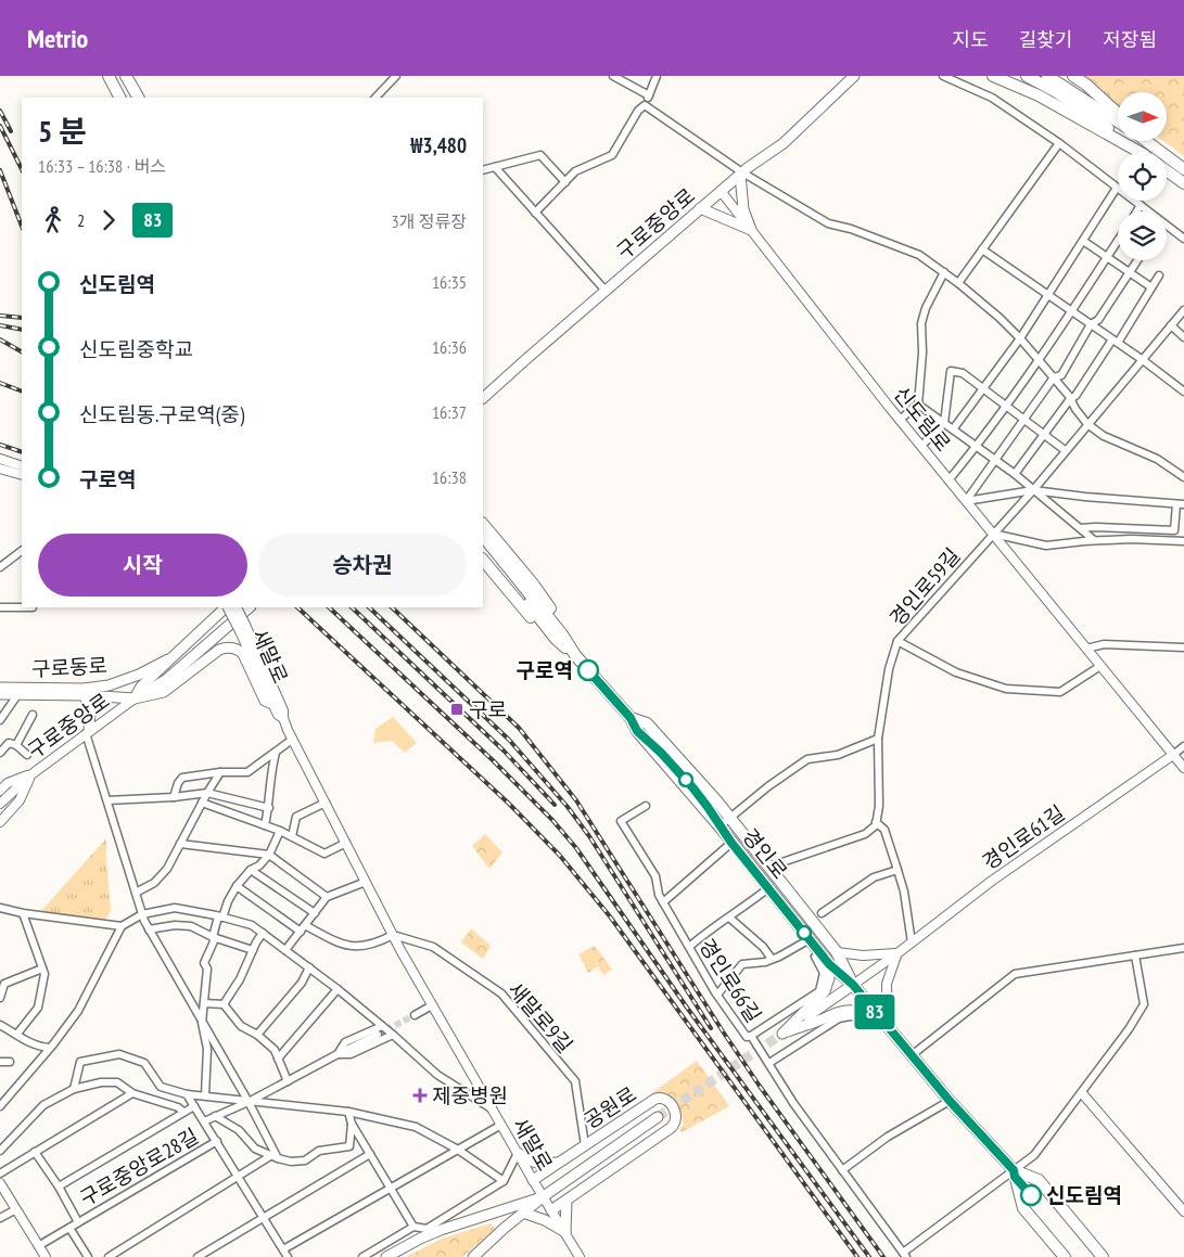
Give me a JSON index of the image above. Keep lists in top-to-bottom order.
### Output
{
  "streets": {
    "main road": [
      "구로중앙로",
      "구로동로",
      "경인로",
      "공원로"
    ],
    "street": [
      "신도림로",
      "경인로59길",
      "새말로",
      "경인로61길",
      "경인로66길",
      "새말로9길",
      "구로중앙로28길"
    ]
  },
  "crossings": [
    ["구로중앙로", "신도림로"],
    ["구로중앙로", "구로동로"],
    ["신도림로", "경인로59길"],
    ["신도림로", "경인로61길"],
    ["새말로", "구로동로"],
    ["새말로", "새말로9길"],
    ["새말로", "공원로"],
    ["경인로61길", "경인로"],
    ["새말로9길", "공원로"]
  ],
  "places": {
    "other": ["구로역", "신도림역"],
    "transit": ["구로"],
    "health": ["제중병원"]
  },
  "lines": ["bus line 83"],
  "north": "right",
  "page": {
    "header": "Metrio",
    "nav": ["지도", "길찾기", "저장됨"],
    "on_map": "83",
    "heading": ["5 분", "16:33 – 16:38 · 버스", "₩3,480"],
    "legs": ["2", "83", "3개 정류장"],
    "list": [
      {
        "name": "신도림역",
        "value": "16:35"
      },
      {
        "name": "신도림중학교",
        "value": "16:36"
      },
      {
        "name": "신도림동.구로역(중)",
        "value": "16:37"
      },
      {
        "name": "구로역",
        "value": "16:38"
      }
    ],
    "buttons": ["시작", "승차권"]
  }
}
